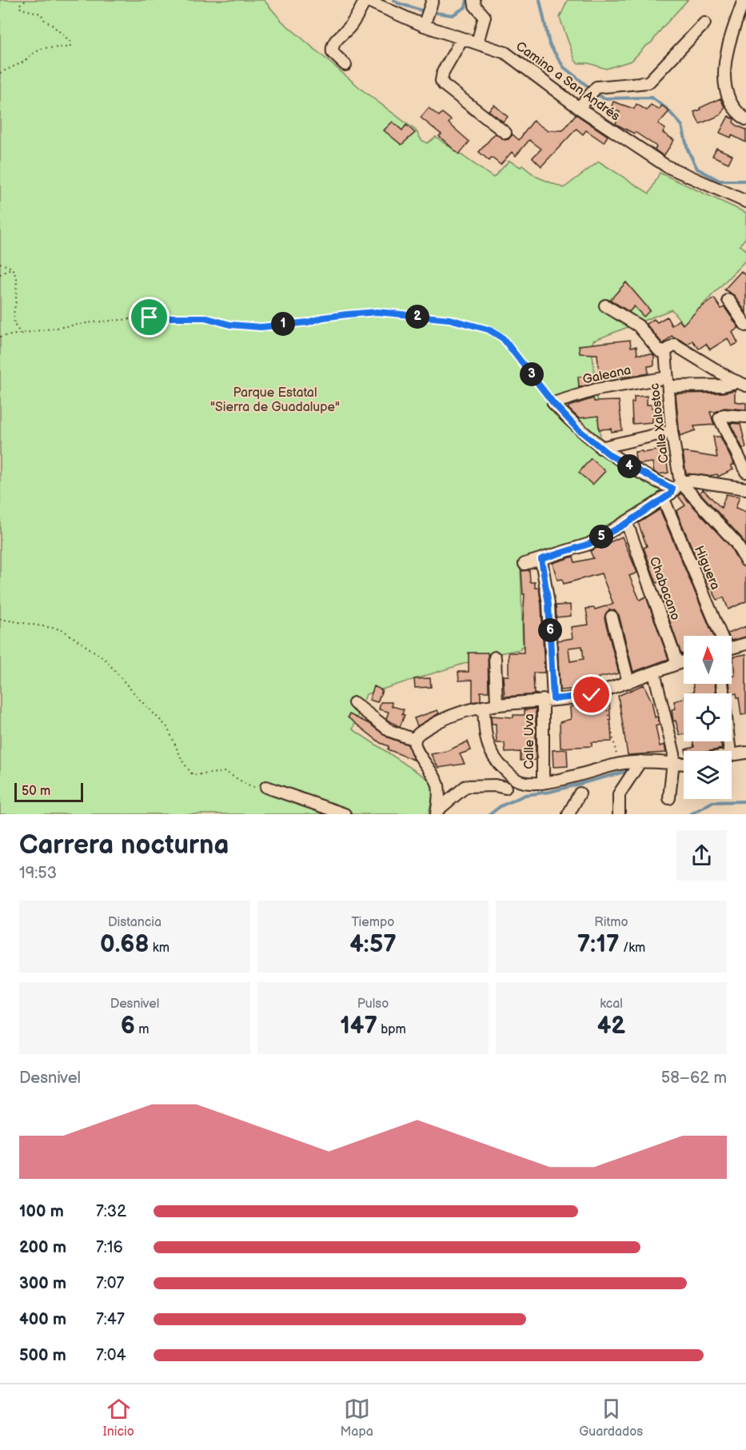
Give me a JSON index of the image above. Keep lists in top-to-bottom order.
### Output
{
  "streets": {
    "street": [
      "Camino a San Andrés",
      "Galeana",
      "Calle Xalostoc",
      "Higuera",
      "Chabacano",
      "Calle Uva"
    ]
  },
  "crossings": [
    ["Galeana", "Calle Xalostoc"]
  ],
  "parks": ["Parque Estatal \"Sierra de Guadalupe\""],
  "scale_bar": "50 m",
  "north": "top",
  "page": {
    "pins": [
      "2",
      "1",
      "3",
      "4",
      "5",
      "6"
    ],
    "scale": "50 m",
    "heading": ["Carrera nocturna", "19:53"],
    "stats": [
      ["Distancia", "0.68 km"],
      ["Tiempo", "4:57"],
      ["Ritmo", "7:17 /km"],
      ["Desnivel", "6 m"],
      ["Pulso", "147 bpm"],
      ["kcal", "42"]
    ],
    "chart": ["Desnivel", "58–62 m"],
    "list": [
      {
        "name": "100 m",
        "note": "7:32"
      },
      {
        "name": "200 m",
        "note": "7:16"
      },
      {
        "name": "300 m",
        "note": "7:07"
      },
      {
        "name": "400 m",
        "note": "7:47"
      },
      {
        "name": "500 m",
        "note": "7:04"
      }
    ],
    "tabs": ["Inicio", "Mapa", "Guardados"]
  }
}
